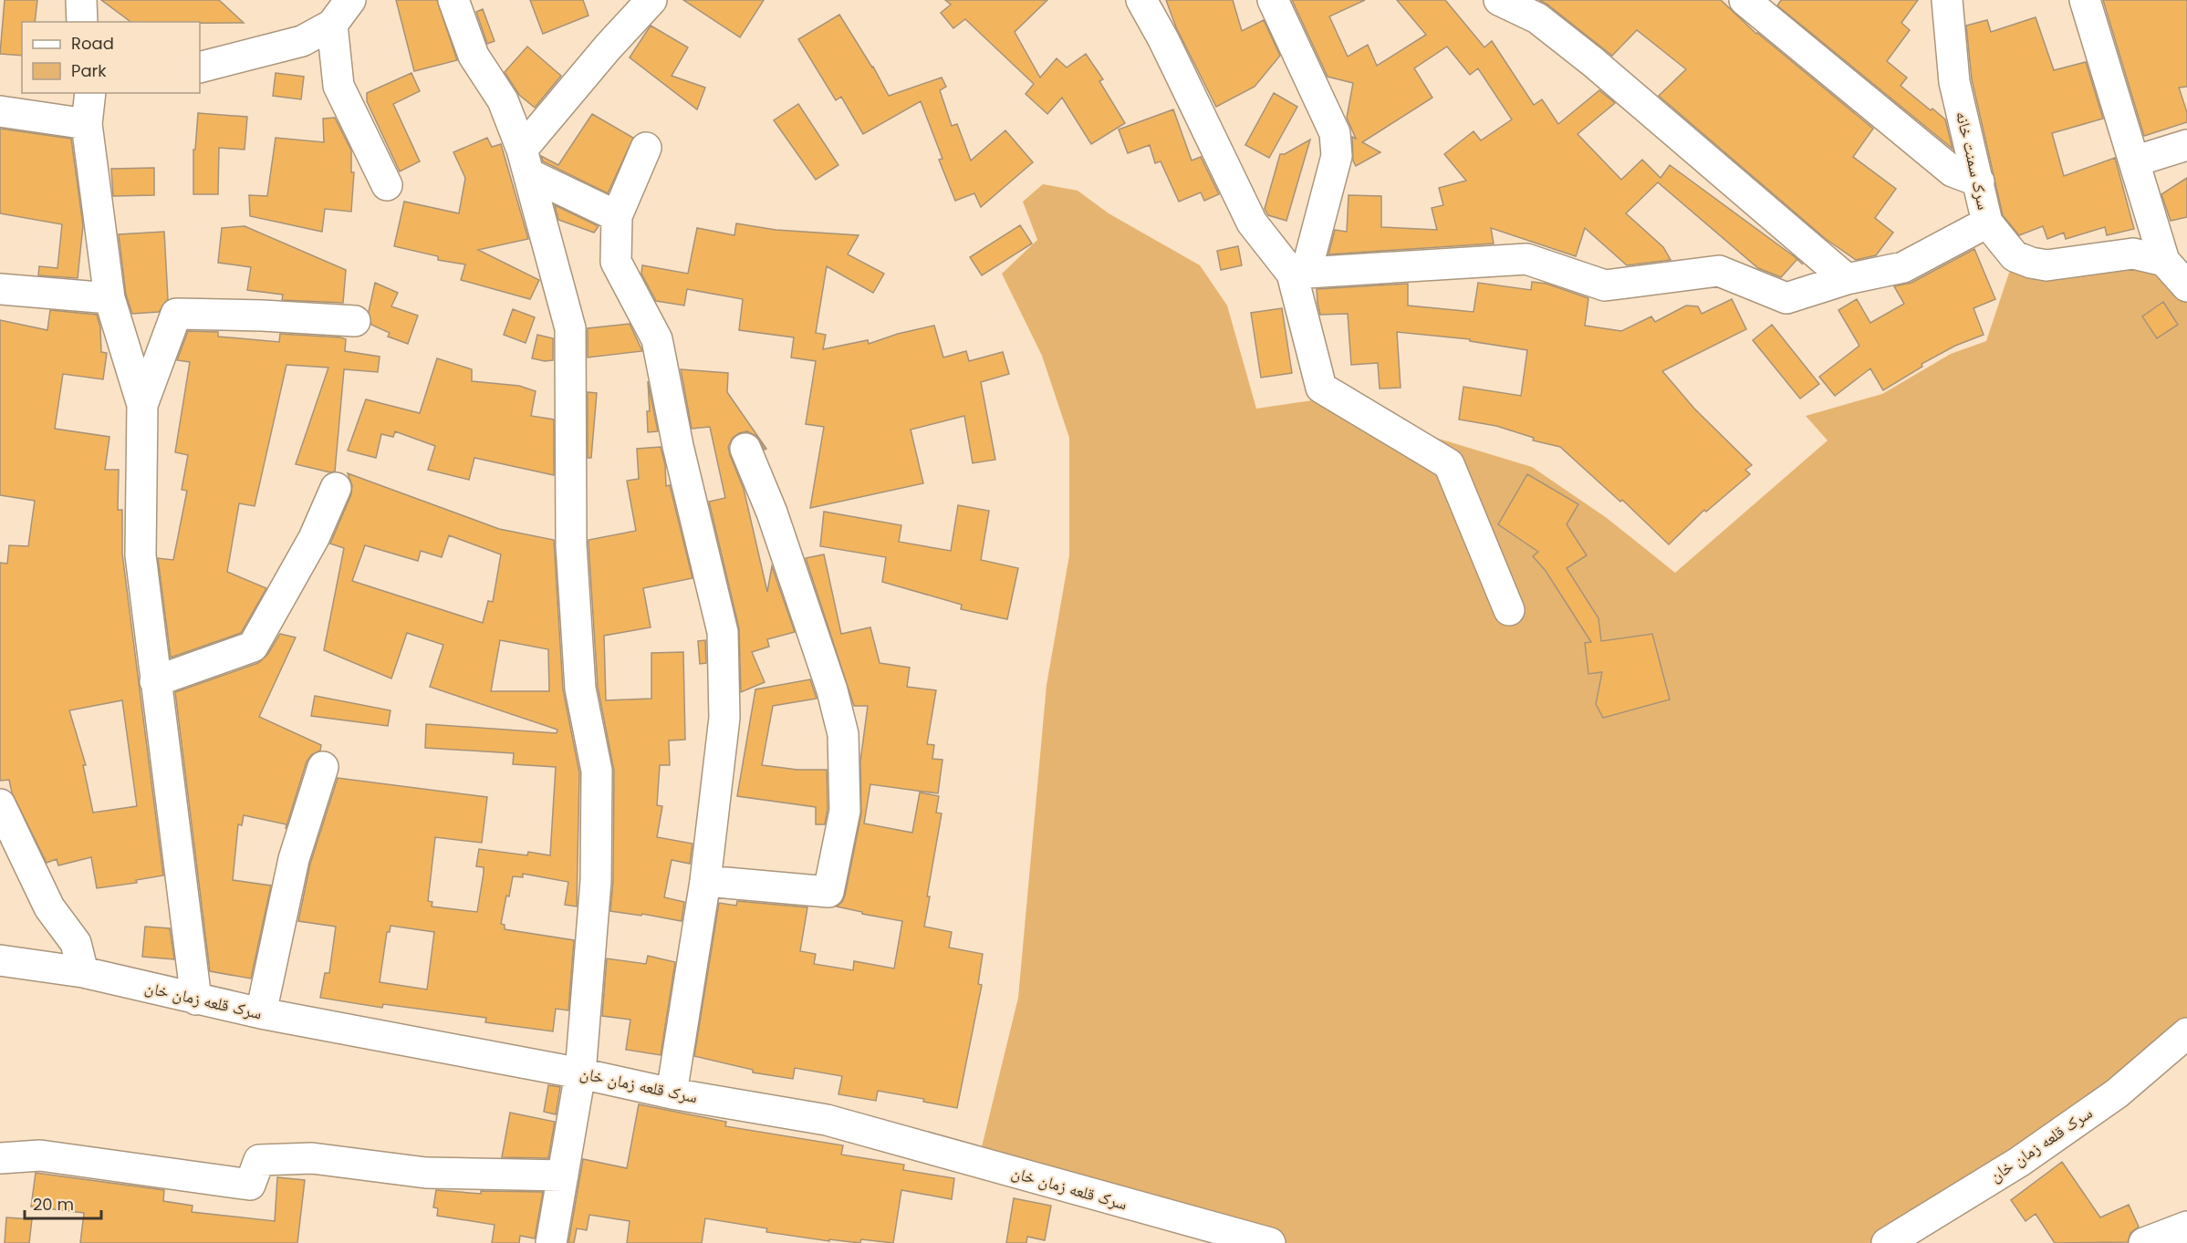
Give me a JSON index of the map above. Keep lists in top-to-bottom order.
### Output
{
  "streets": {
    "street": ["سرک سمنت خانه", "سرک قلعه زمان خان"]
  },
  "legend": ["Road", "Park"],
  "scale_bar": "20 m"
}
